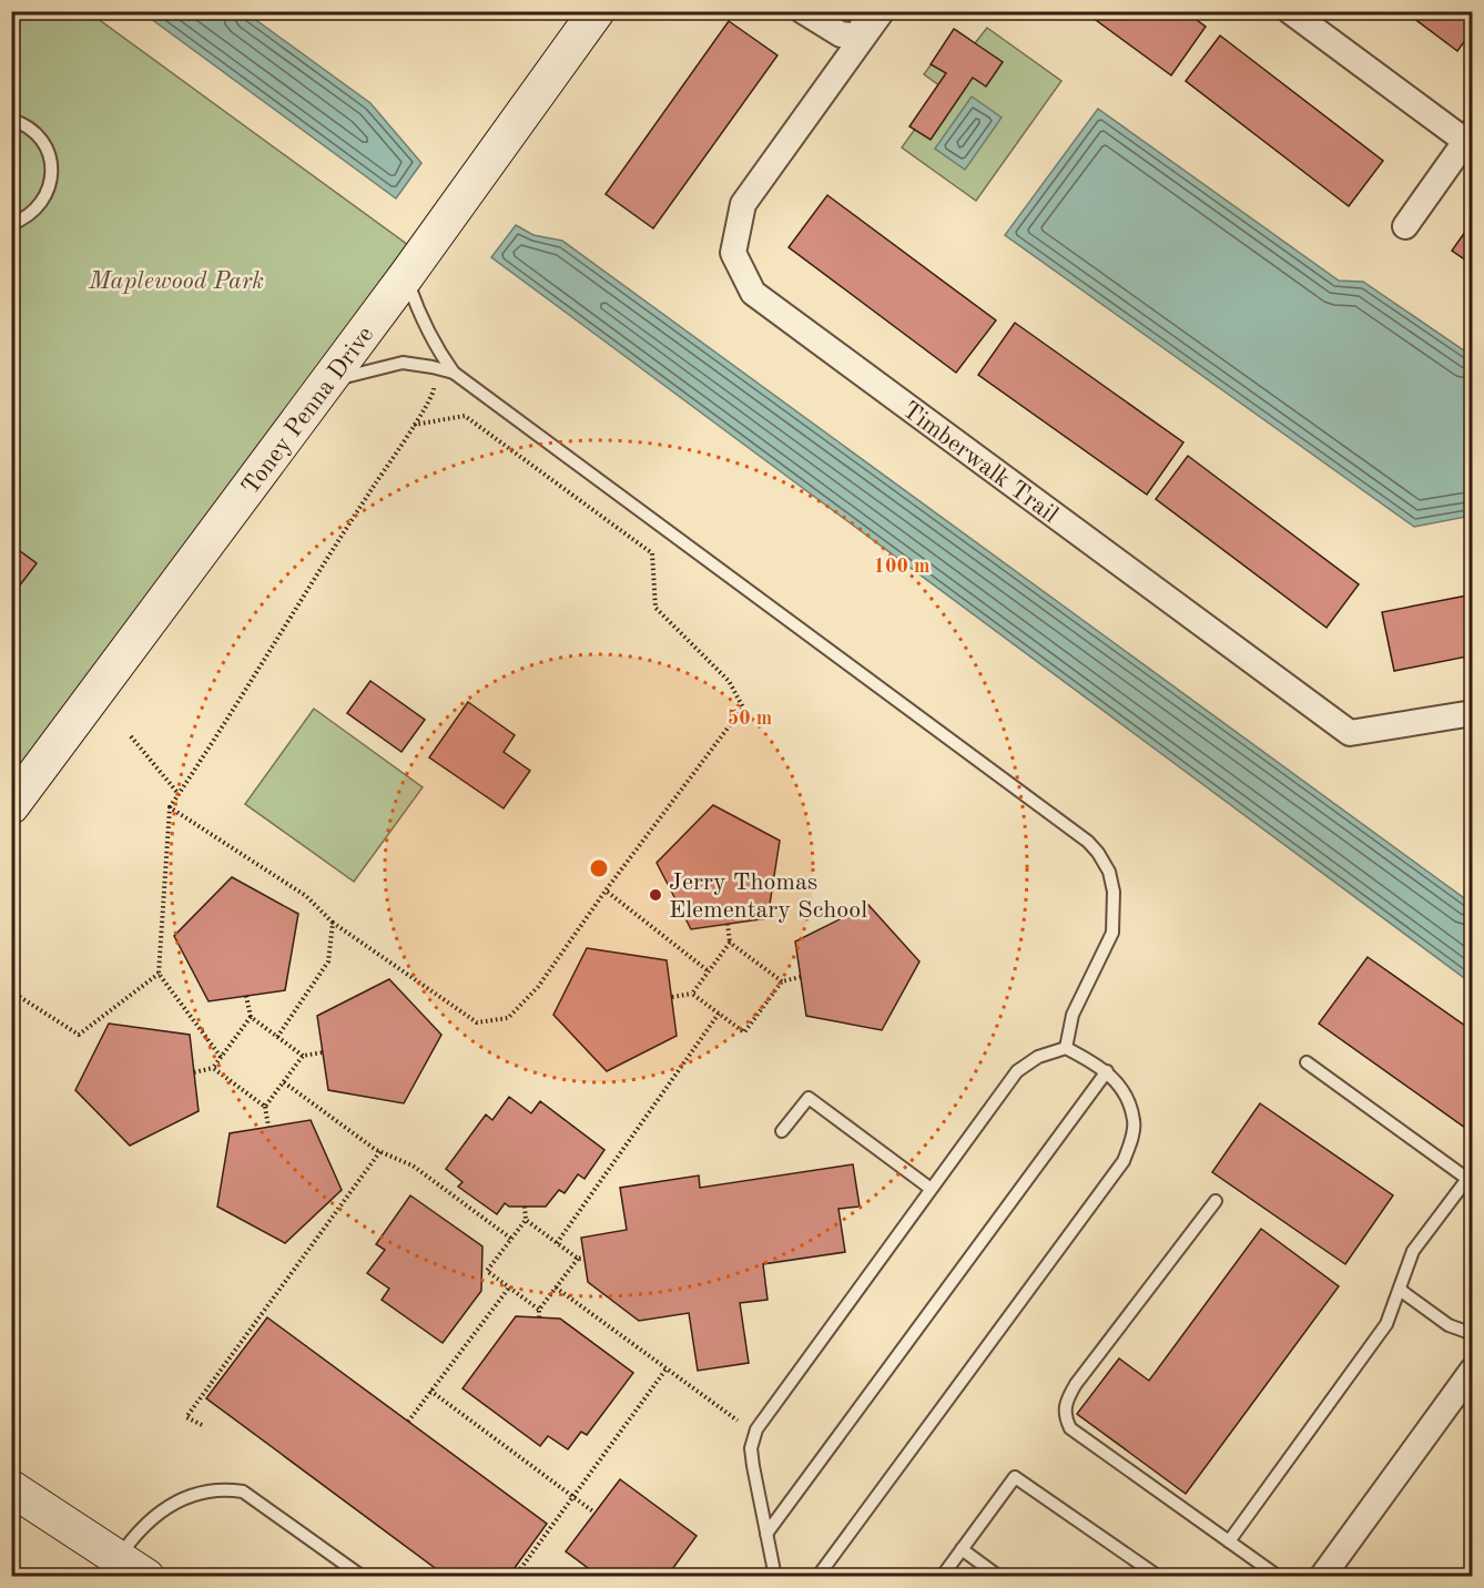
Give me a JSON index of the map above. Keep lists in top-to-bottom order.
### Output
{
  "streets": {
    "street": ["Toney Penna Drive", "Timberwalk Trail"]
  },
  "parks": ["Maplewood Park"],
  "places": ["Jerry Thomas Elementary School"],
  "rings": ["100 m", "50 m"]
}
